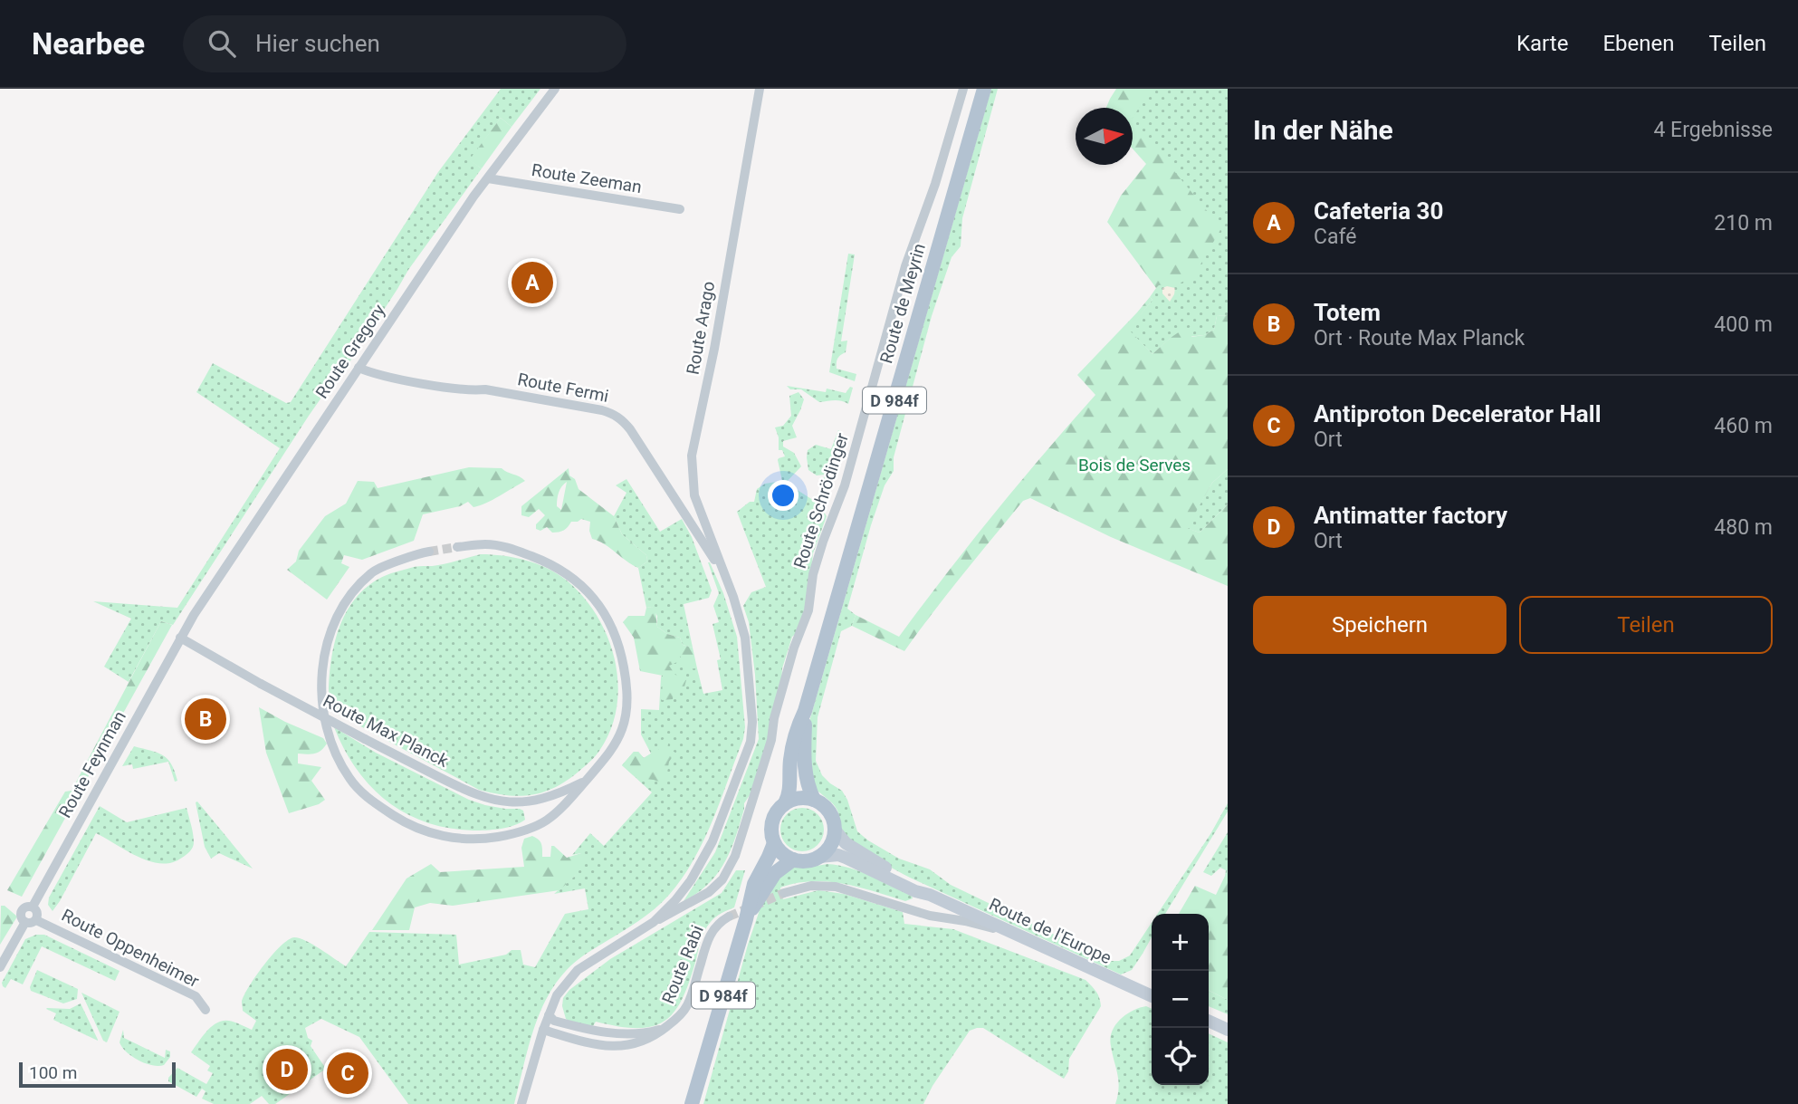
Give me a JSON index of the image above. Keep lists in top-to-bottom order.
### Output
{
  "streets": {
    "main road": ["Route de Meyrin", "D 984f"],
    "street": [
      "Route Zeeman",
      "Route Arago",
      "Route Gregory",
      "Route Fermi",
      "Route Schrödinger",
      "Route Max Planck",
      "Route Feynman",
      "Route de l'Europe",
      "Route Oppenheimer",
      "Route Rabi"
    ]
  },
  "crossings": [
    ["Route Zeeman", "Route Gregory"],
    ["Route de Meyrin", "D 984f"],
    ["Route de Meyrin", "Route de l'Europe"],
    ["Route Arago", "Route Fermi"],
    ["Route Gregory", "Route Fermi"],
    ["Route Gregory", "Route Max Planck"],
    ["Route Gregory", "Route Feynman"],
    ["D 984f", "Route de l'Europe"],
    ["Route Max Planck", "Route Feynman"],
    ["Route Feynman", "Route Oppenheimer"]
  ],
  "parks": ["Bois de Serves"],
  "scale_bar": "100 m",
  "north": "right",
  "page": {
    "header": "Nearbee",
    "search": "Hier suchen",
    "nav": ["Karte", "Ebenen", "Teilen"],
    "heading": ["In der Nähe", "4 Ergebnisse"],
    "list": [
      {
        "mark": "A",
        "name": "Cafeteria 30",
        "note": "Café",
        "value": "210 m"
      },
      {
        "mark": "B",
        "name": "Totem",
        "note": "Ort · Route Max Planck",
        "value": "400 m"
      },
      {
        "mark": "C",
        "name": "Antiproton Decelerator Hall",
        "note": "Ort",
        "value": "460 m"
      },
      {
        "mark": "D",
        "name": "Antimatter factory",
        "note": "Ort",
        "value": "480 m"
      }
    ],
    "pins": [
      "A",
      "B",
      "D",
      "C"
    ],
    "buttons": ["Speichern", "Teilen"],
    "map_buttons": ["+", "−"],
    "scale": "100 m"
  }
}
